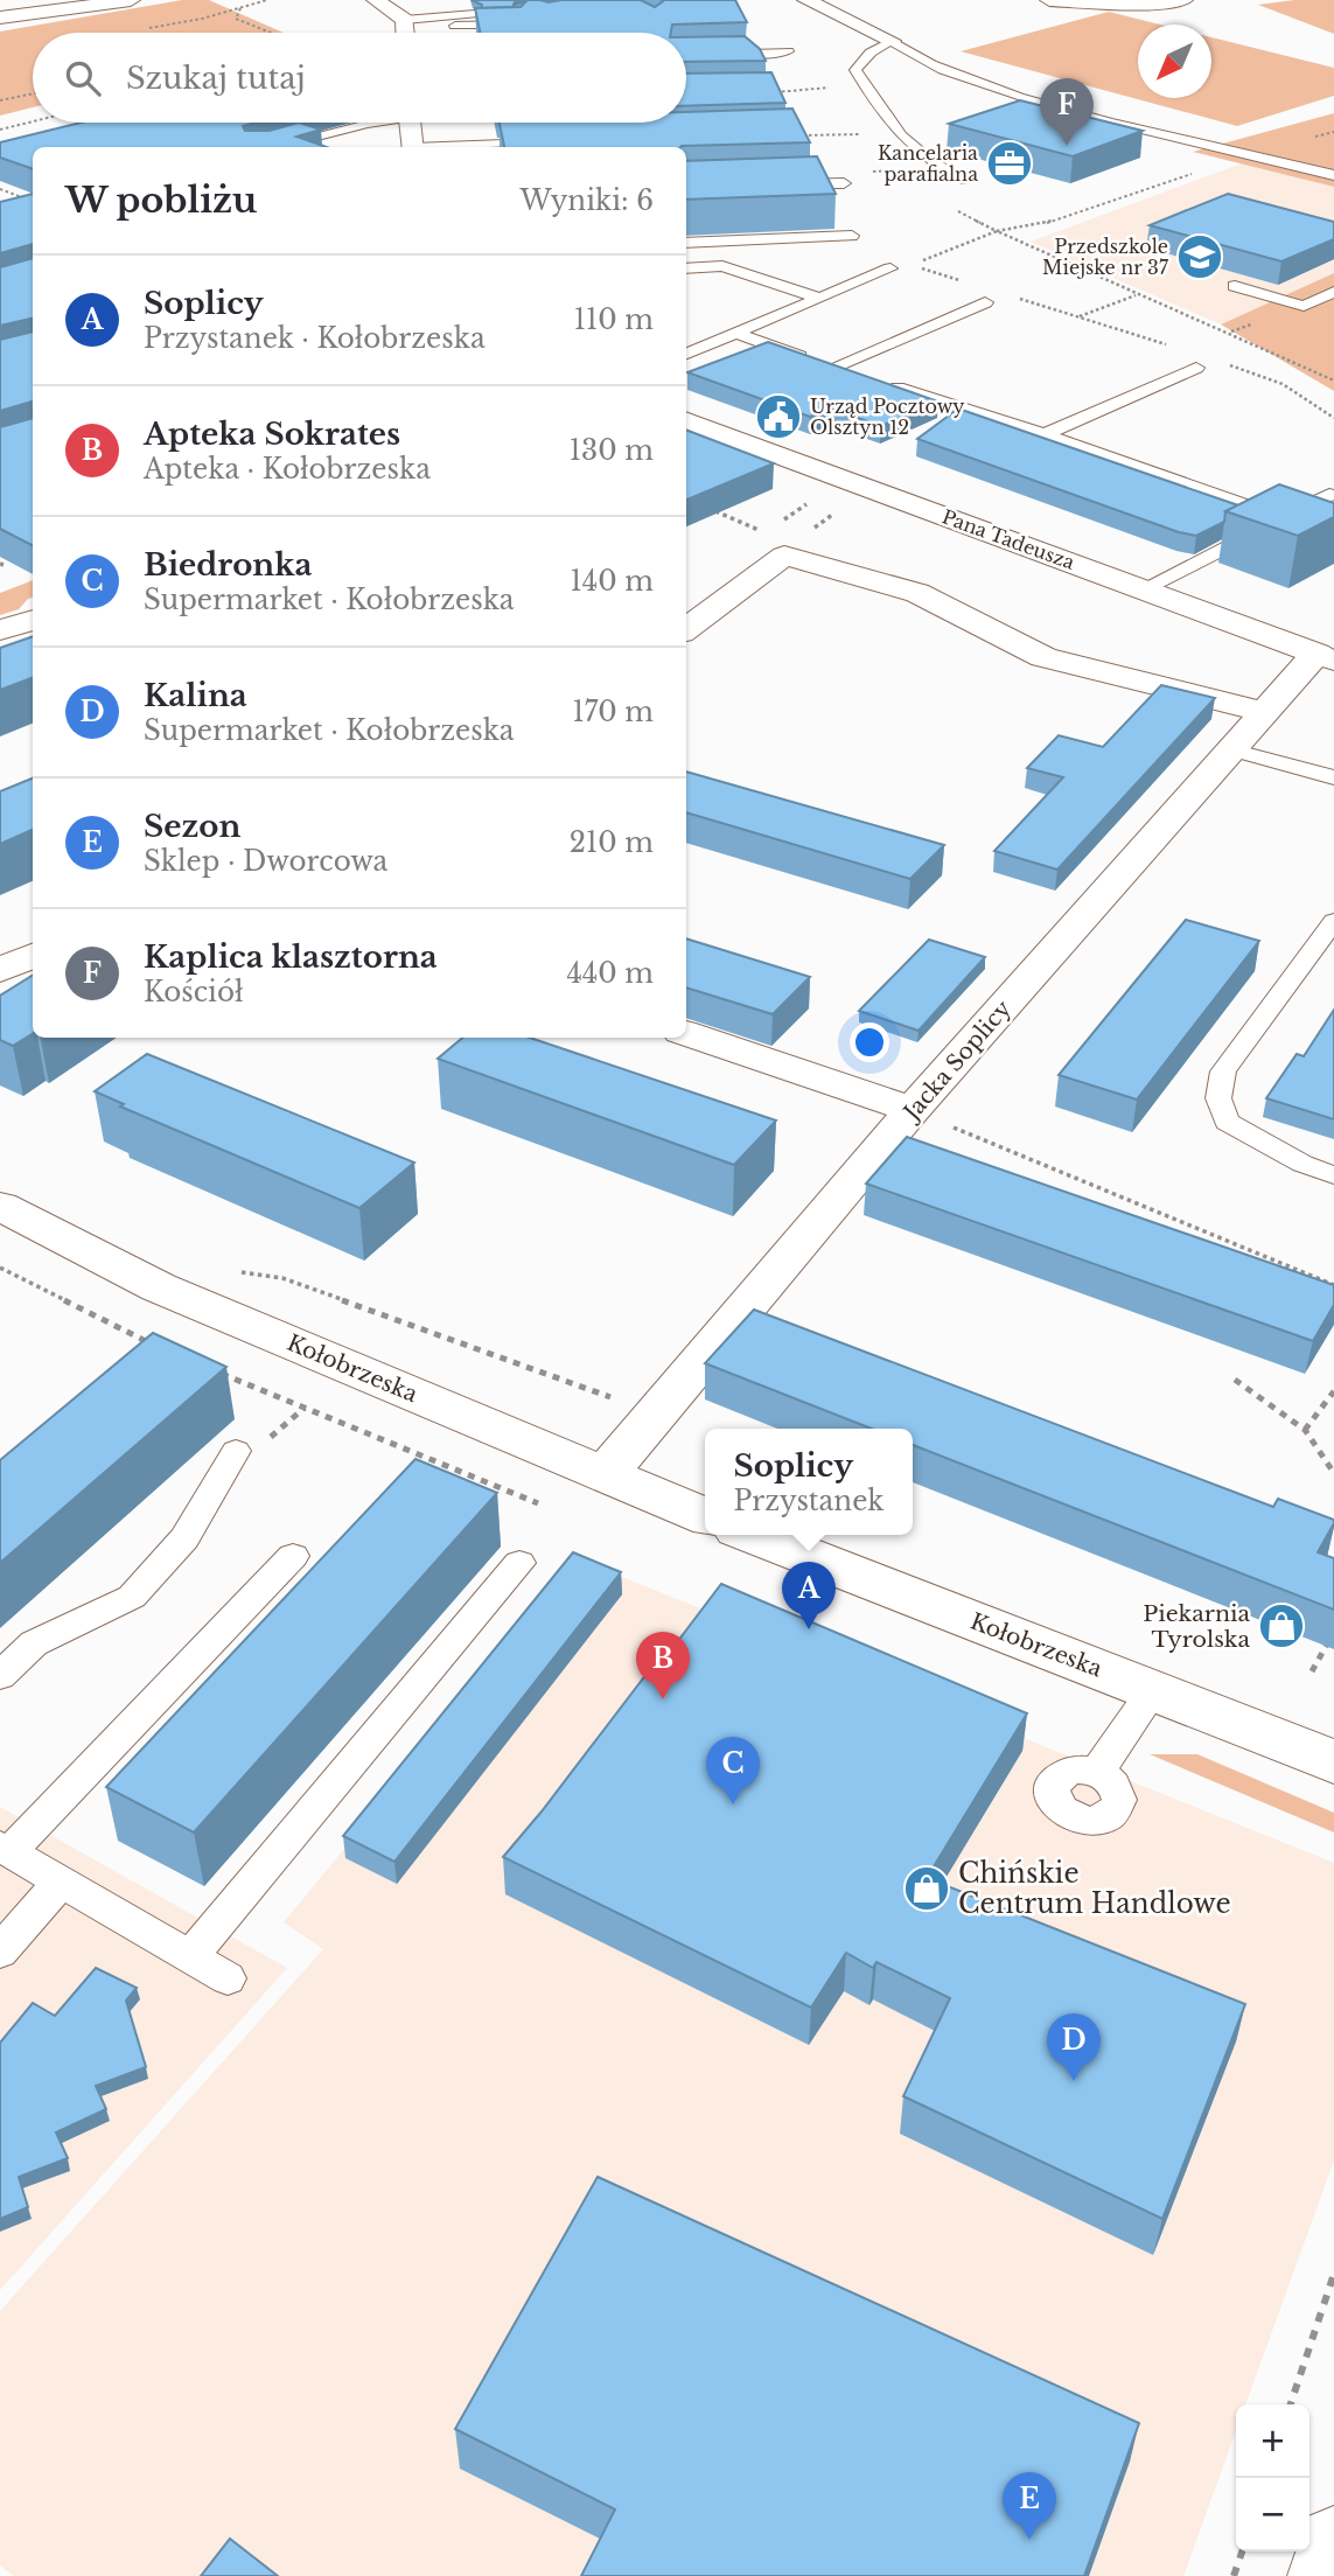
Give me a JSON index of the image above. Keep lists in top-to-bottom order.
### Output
{
  "streets": {
    "street": ["Pana Tadeusza", "Jacka Soplicy", "Kołobrzeska"]
  },
  "crossings": [
    ["Pana Tadeusza", "Jacka Soplicy"],
    ["Jacka Soplicy", "Kołobrzeska"]
  ],
  "places": {
    "office": ["Kancelaria parafialna"],
    "school or university": ["Przedszkole Miejske nr 37"],
    "public building": ["Urząd Pocztowy Olsztyn 12"],
    "shop": ["Piekarnia Tyrolska", "Chińskie Centrum Handlowe"]
  },
  "north": "bottom left",
  "page": {
    "search": "Szukaj tutaj",
    "pins": [
      "F",
      "A",
      "B",
      "C",
      "D",
      "E"
    ],
    "heading": ["W pobliżu", "Wyniki: 6"],
    "list": [
      {
        "mark": "A",
        "name": "Soplicy",
        "note": "Przystanek · Kołobrzeska",
        "value": "110 m"
      },
      {
        "mark": "B",
        "name": "Apteka Sokrates",
        "note": "Apteka · Kołobrzeska",
        "value": "130 m"
      },
      {
        "mark": "C",
        "name": "Biedronka",
        "note": "Supermarket · Kołobrzeska",
        "value": "140 m"
      },
      {
        "mark": "D",
        "name": "Kalina",
        "note": "Supermarket · Kołobrzeska",
        "value": "170 m"
      },
      {
        "mark": "E",
        "name": "Sezon",
        "note": "Sklep · Dworcowa",
        "value": "210 m"
      },
      {
        "mark": "F",
        "name": "Kaplica klasztorna",
        "note": "Kościół",
        "value": "440 m"
      }
    ],
    "popup": ["Soplicy", "Przystanek"],
    "map_buttons": ["+", "−"]
  }
}
